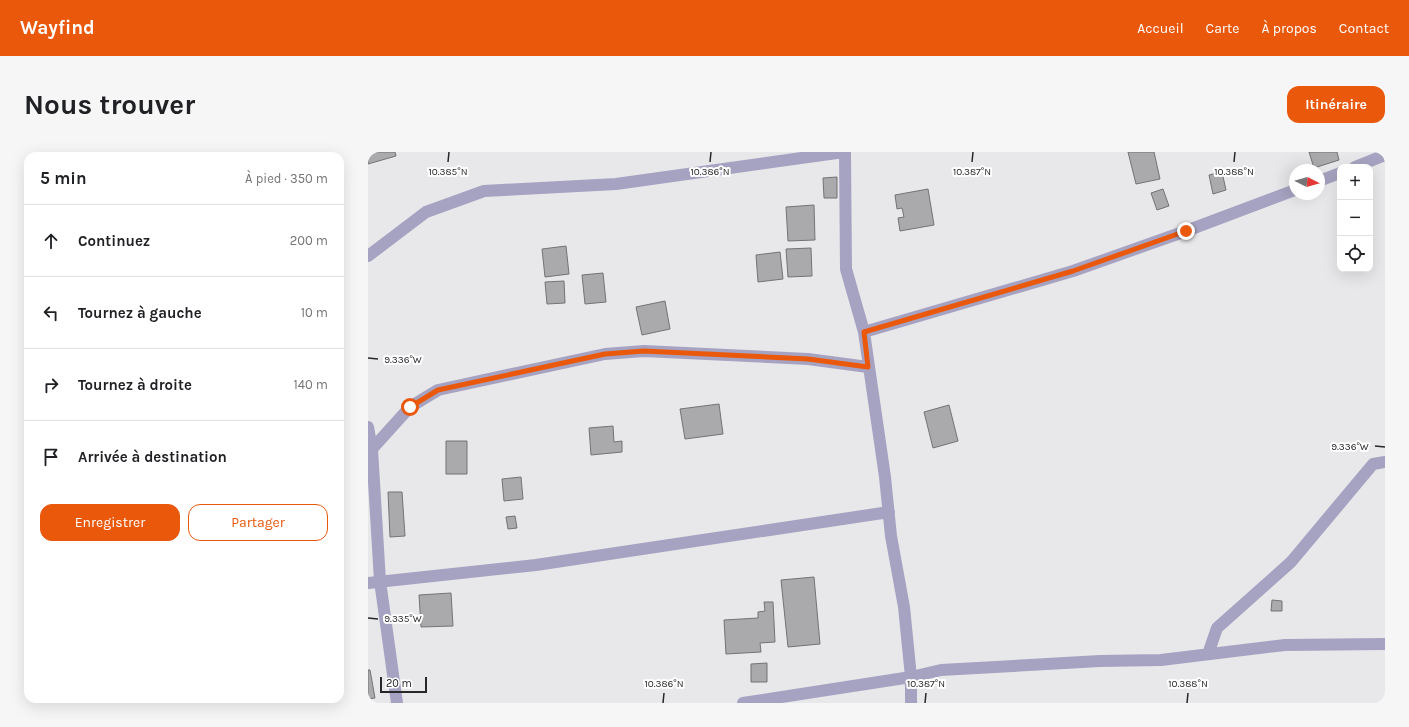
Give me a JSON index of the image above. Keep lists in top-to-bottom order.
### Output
{
  "scale_bar": "20 m",
  "north": "right",
  "page": {
    "header": "Wayfind",
    "nav": [
      "Accueil",
      "Carte",
      "À propos",
      "Contact"
    ],
    "buttons": [
      "Itinéraire",
      ["Enregistrer", "Partager"]
    ],
    "title": "Nous trouver",
    "heading": ["5 min", "À pied · 350 m"],
    "map_buttons": ["+", "−"],
    "list": [
      ["Continuez", "200 m"],
      ["Tournez à gauche", "10 m"],
      ["Tournez à droite", "140 m"],
      "Arrivée à destination"
    ],
    "scale": "20 m"
  },
  "coordinates": [
    "10.385°N",
    "10.386°N",
    "10.387°N",
    "10.388°N",
    "9.336°W",
    "9.335°W"
  ]
}
